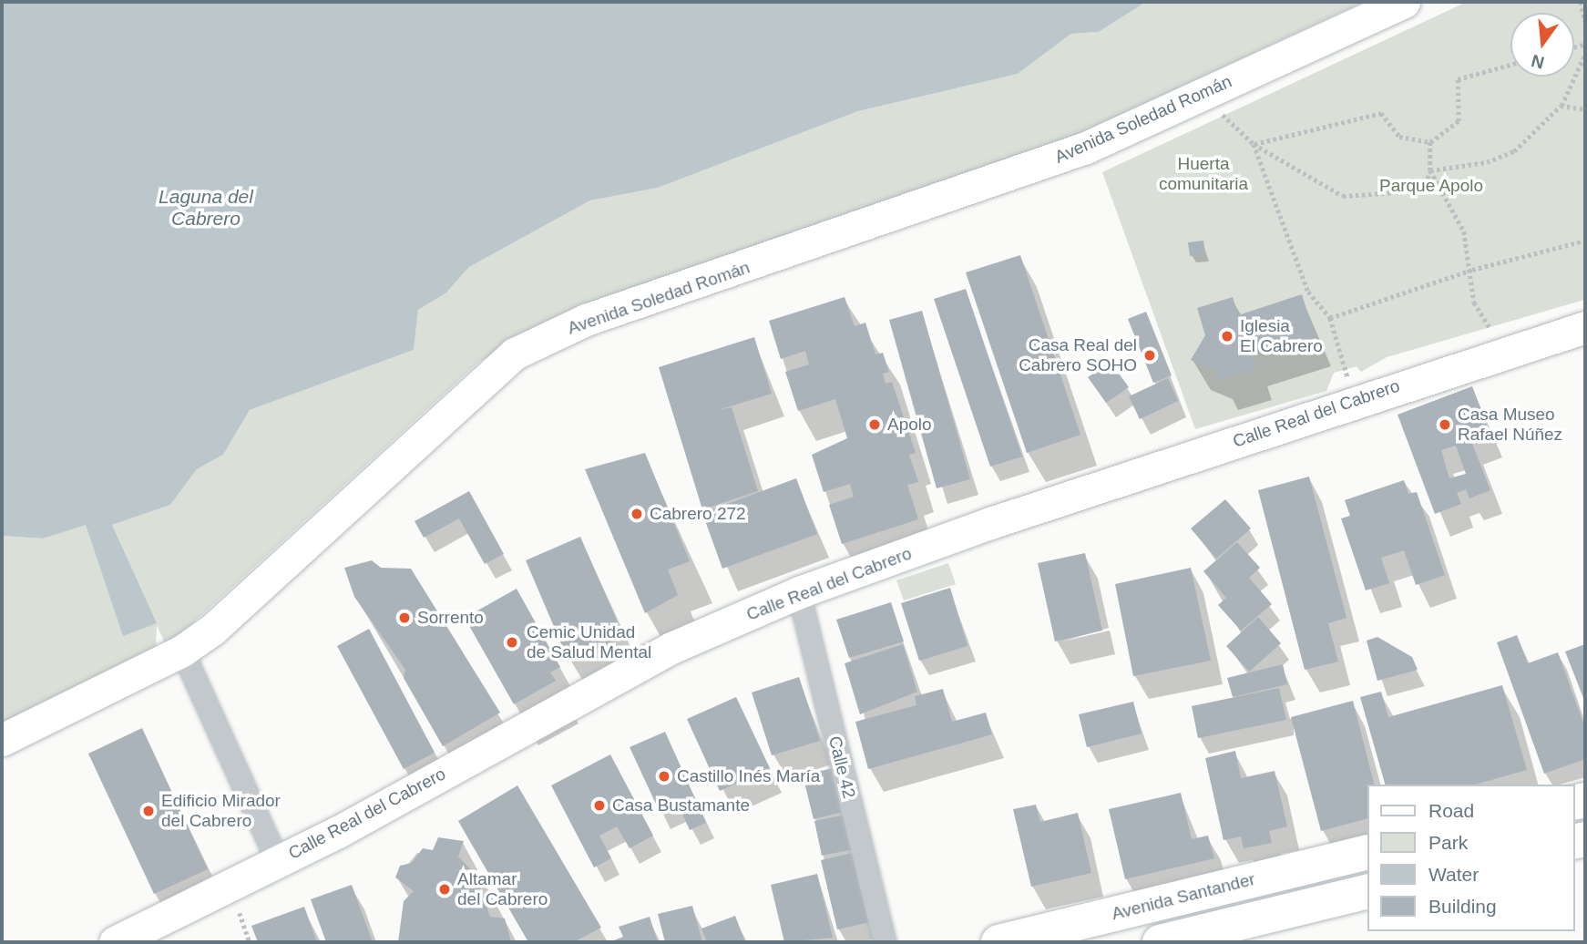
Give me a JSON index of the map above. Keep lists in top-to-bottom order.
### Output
{
  "streets": {
    "highway": ["Avenida Santander"],
    "street": ["Avenida Soledad Román", "Calle Real del Cabrero", "Calle 42"]
  },
  "crossings": [
    ["Calle Real del Cabrero", "Calle 42"]
  ],
  "water": ["Laguna del Cabrero"],
  "parks": ["Huerta comunitaria", "Parque Apolo"],
  "places": [
    "Iglesia El Cabrero",
    "Casa Real del Cabrero SOHO",
    "Apolo",
    "Casa Museo Rafael Núñez",
    "Cabrero 272",
    "Sorrento",
    "Cemic Unidad de Salud Mental",
    "Castillo Inés María",
    "Casa Bustamante",
    "Edificio Mirador del Cabrero",
    "Altamar del Cabrero"
  ],
  "legend": [
    "Road",
    "Park",
    "Water",
    "Building"
  ],
  "north": "bottom"
}
